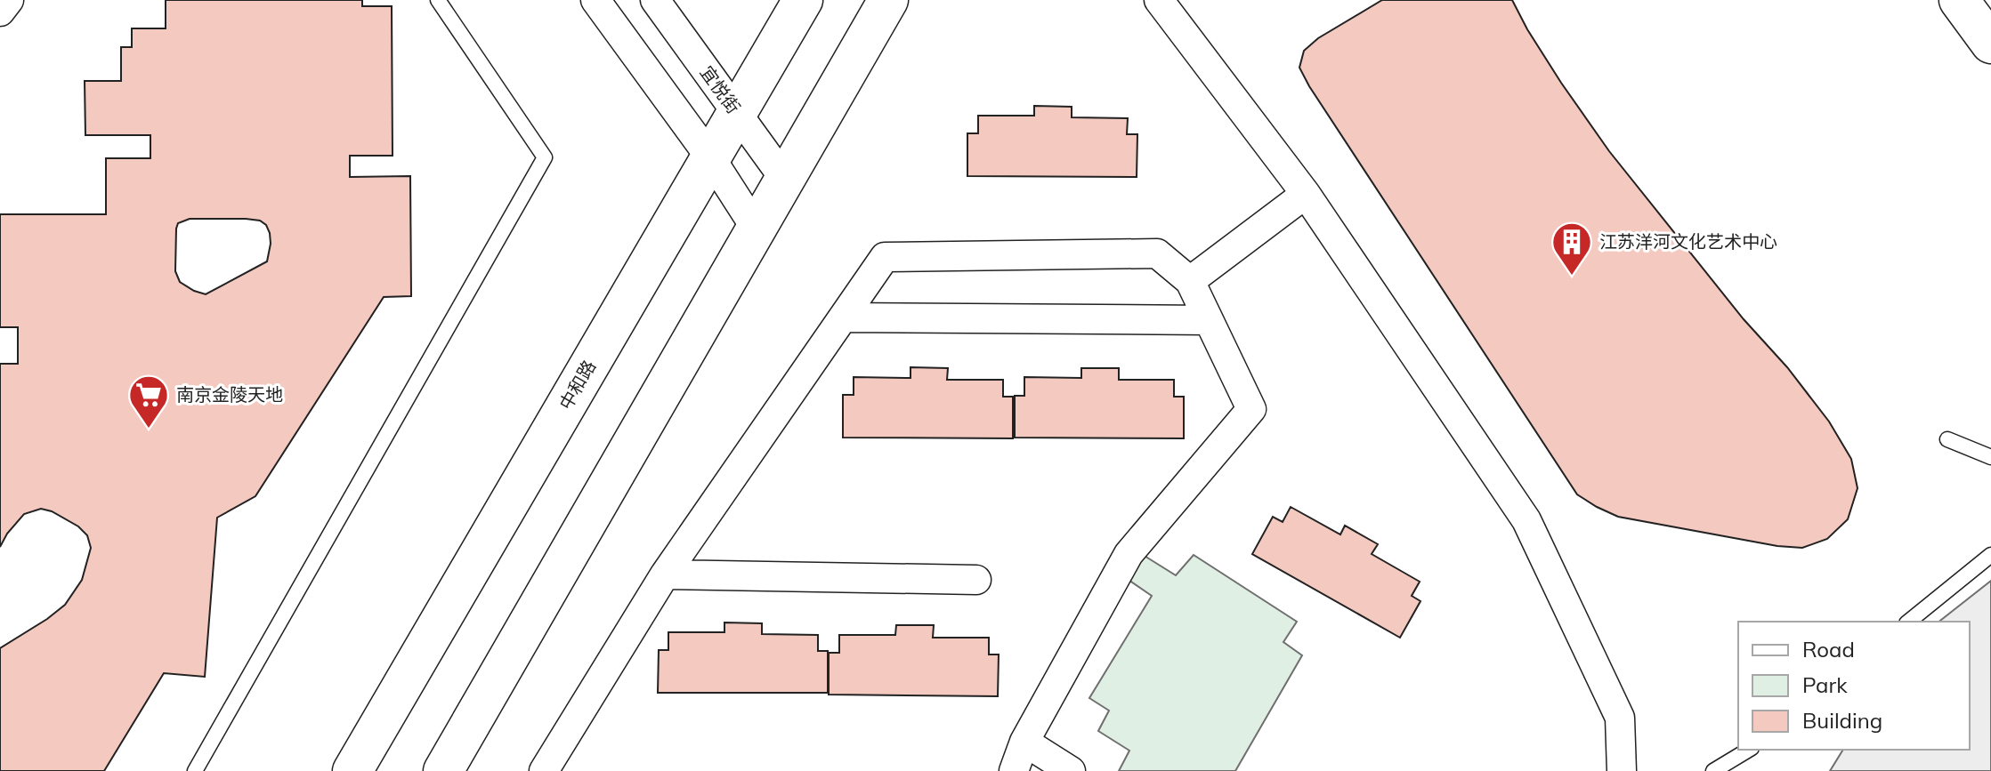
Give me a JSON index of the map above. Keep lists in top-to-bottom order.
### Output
{
  "streets": {
    "main road": ["中和路"],
    "street": ["宜悦街"]
  },
  "crossings": [
    ["宜悦街", "中和路"]
  ],
  "places": {
    "building": ["江苏洋河文化艺术中心"],
    "supermarket": ["南京金陵天地"]
  },
  "legend": ["Road", "Park", "Building"]
}
